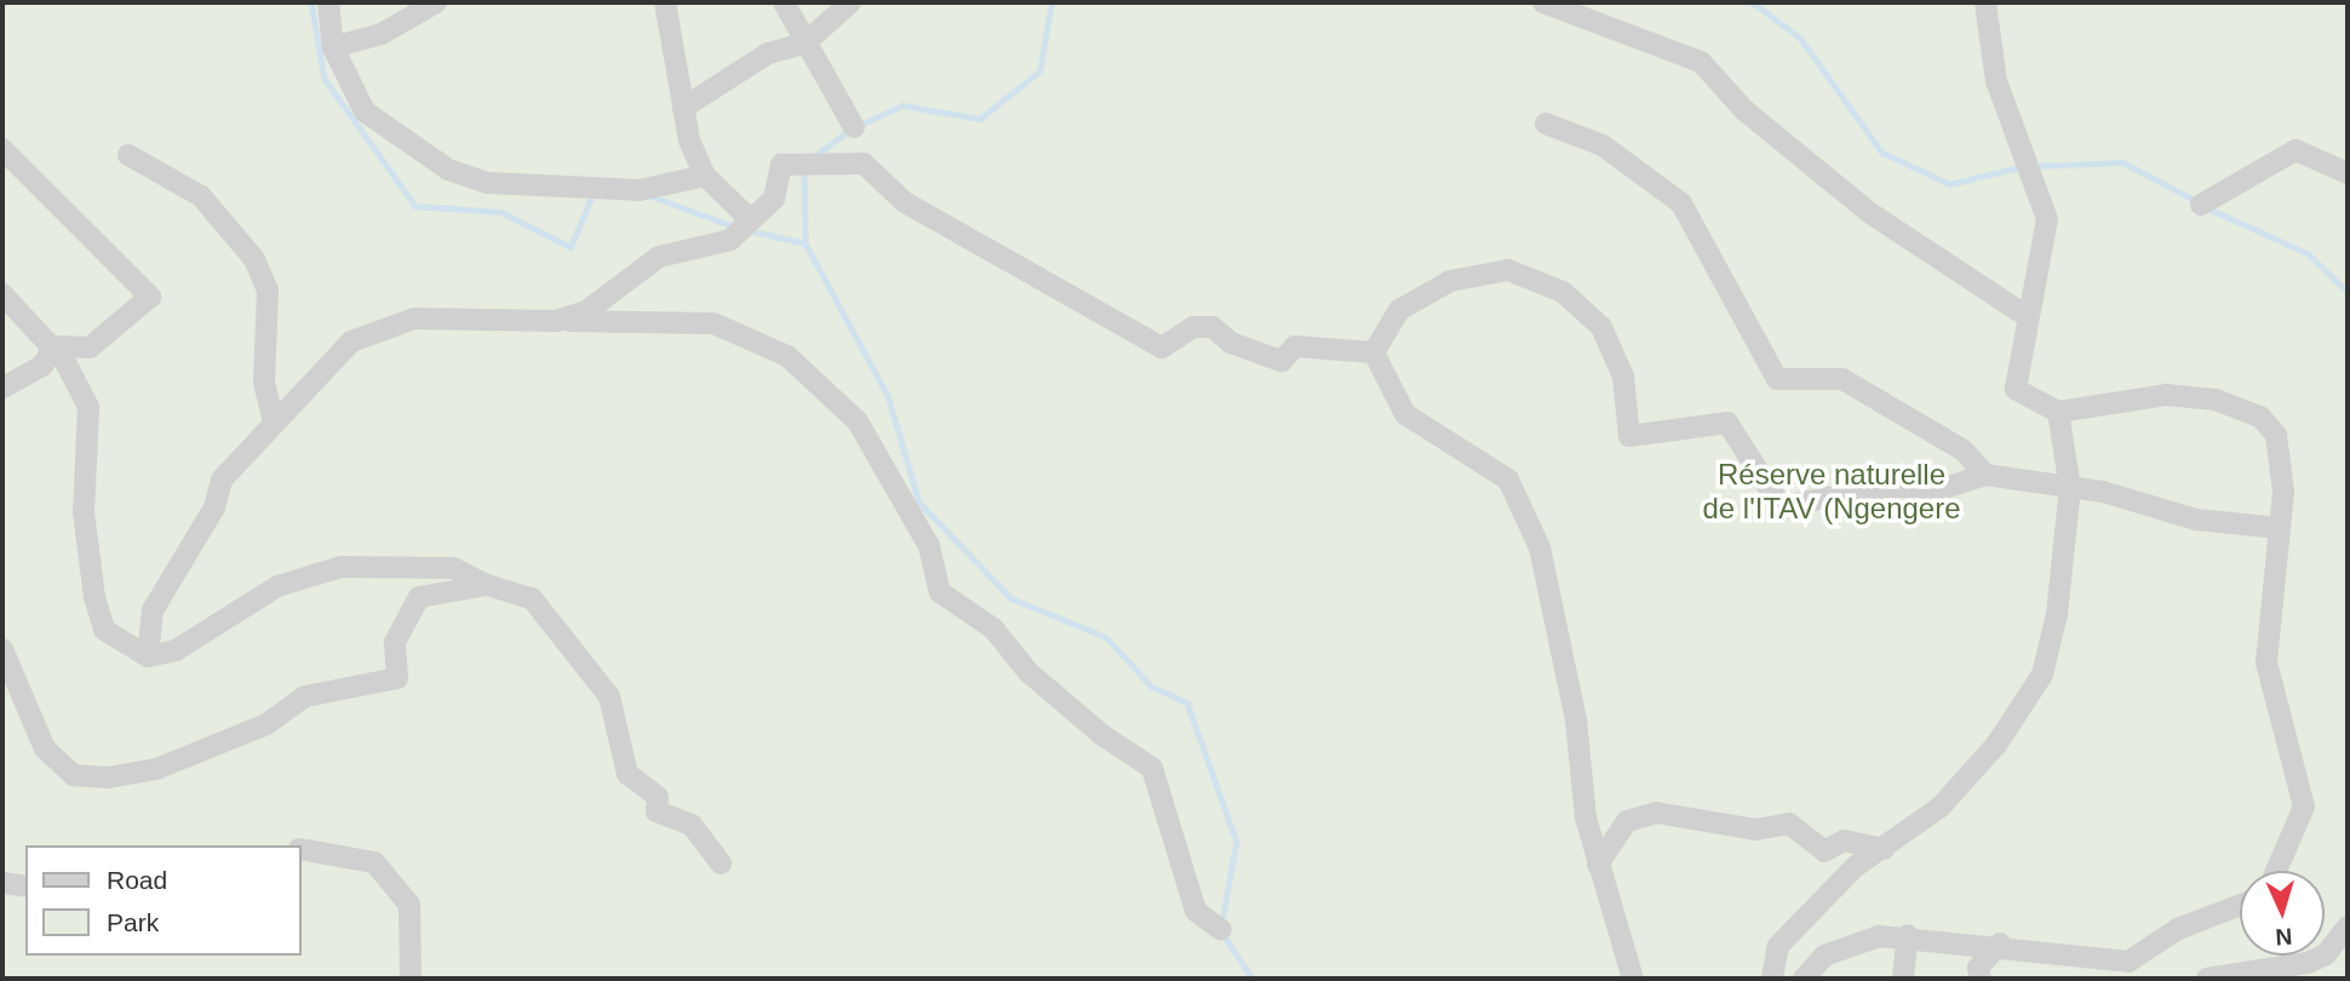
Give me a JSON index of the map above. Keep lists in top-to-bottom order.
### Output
{
  "parks": ["Réserve naturelle de l'ITAV (Ngengere"],
  "legend": ["Road", "Park"],
  "north": "bottom"
}
